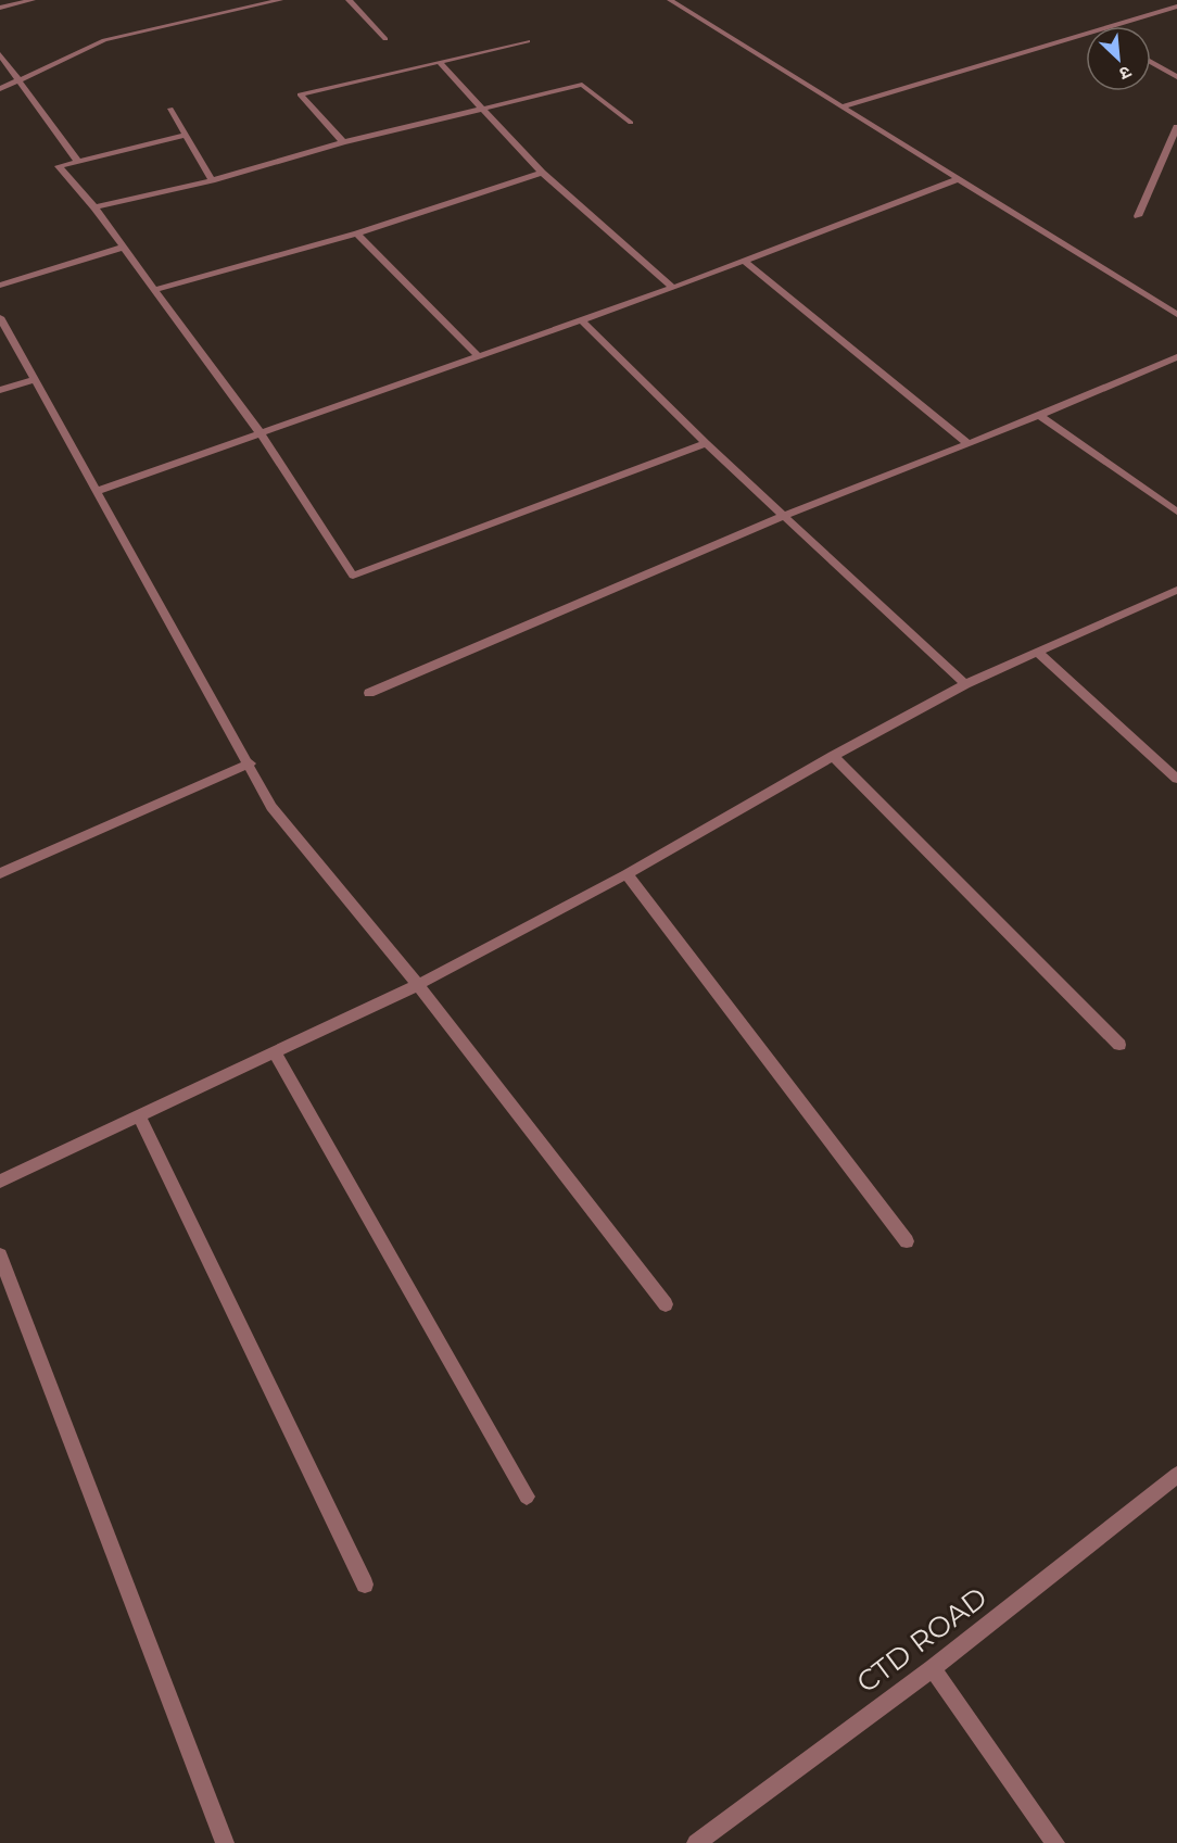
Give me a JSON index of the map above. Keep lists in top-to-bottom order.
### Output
{
  "streets": {
    "street": ["CTD ROAD"]
  },
  "north": "bottom right"
}
